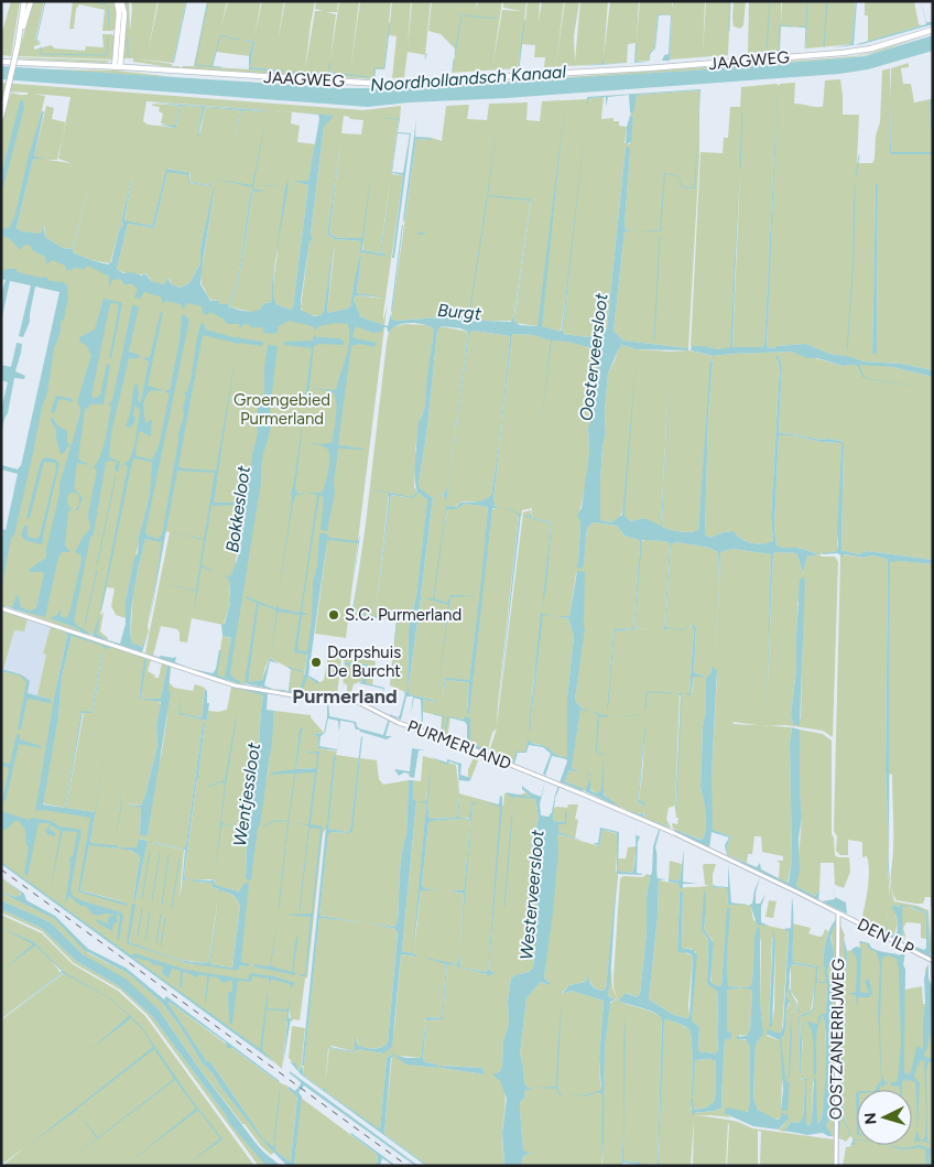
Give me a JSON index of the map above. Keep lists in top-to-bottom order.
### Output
{
  "streets": {
    "main road": ["JAAGWEG"],
    "street": ["PURMERLAND", "DEN ILP", "OOSTZANERRIJWEG"]
  },
  "crossings": [
    ["PURMERLAND", "DEN ILP"],
    ["PURMERLAND", "OOSTZANERRIJWEG"],
    ["DEN ILP", "OOSTZANERRIJWEG"]
  ],
  "districts": ["Purmerland"],
  "water": [
    "Noordhollandsch Kanaal",
    "Burgt",
    "Oosterveersloot",
    "Bokkesloot",
    "Wentjessloot",
    "Westerveersloot"
  ],
  "parks": ["Groengebied Purmerland"],
  "places": ["S.C. Purmerland", "Dorpshuis De Burcht"],
  "north": "left"
}
